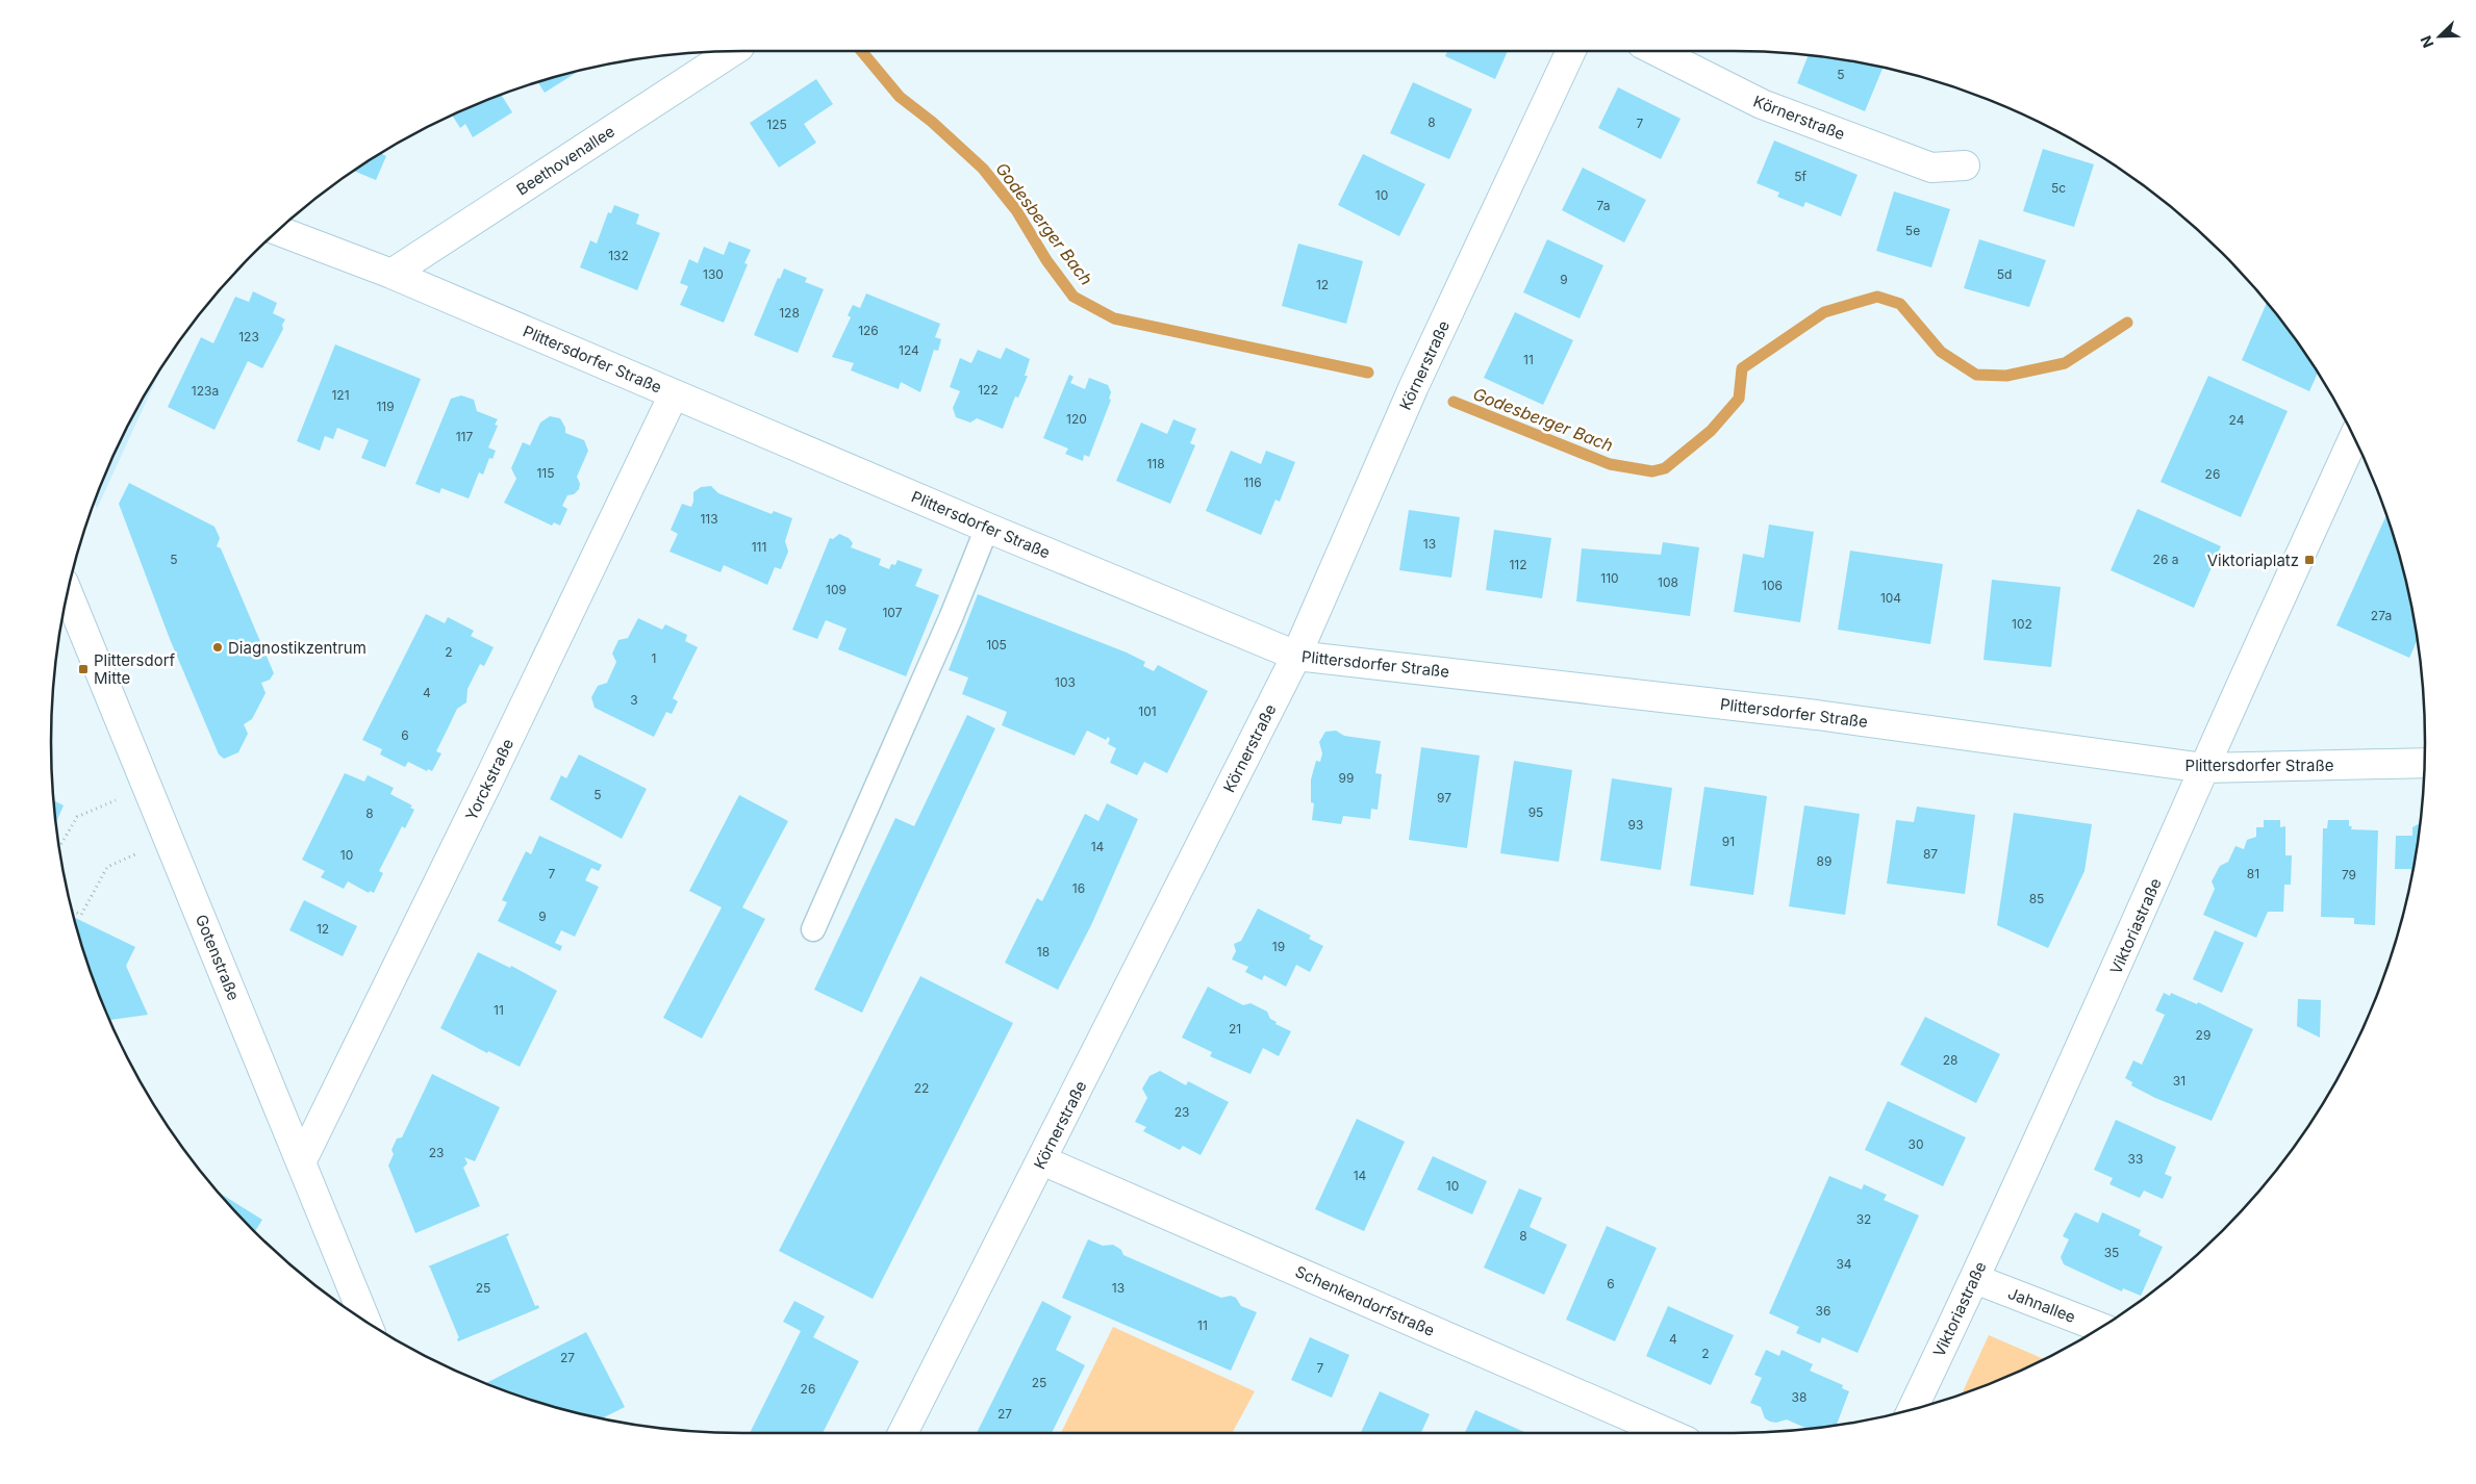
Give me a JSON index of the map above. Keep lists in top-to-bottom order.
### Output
{
  "streets": {
    "street": [
      "Körnerstraße",
      "Beethovenallee",
      "Plittersdorfer Straße",
      "Yorckstraße",
      "Viktoriastraße",
      "Gotenstraße",
      "Schenkendorfstraße",
      "Jahnallee"
    ]
  },
  "crossings": [
    ["Körnerstraße", "Plittersdorfer Straße"],
    ["Körnerstraße", "Schenkendorfstraße"],
    ["Beethovenallee", "Plittersdorfer Straße"],
    ["Plittersdorfer Straße", "Yorckstraße"],
    ["Plittersdorfer Straße", "Viktoriastraße"],
    ["Yorckstraße", "Gotenstraße"],
    ["Viktoriastraße", "Jahnallee"]
  ],
  "water": ["Godesberger Bach"],
  "places": {
    "transit": ["Viktoriaplatz", "Plittersdorf Mitte"],
    "other": ["Diagnostikzentrum"]
  },
  "house_numbers": [
    "5",
    "8",
    "7",
    "125",
    "5f",
    "5c",
    "10",
    "7a",
    "5e",
    "132",
    "130",
    "5d",
    "9",
    "12",
    "128",
    "126",
    "123",
    "124",
    "11",
    "122",
    "123a",
    "121",
    "119",
    "120",
    "24",
    "117",
    "118",
    "115",
    "26",
    "116",
    "113",
    "13",
    "111",
    "5",
    "26 a",
    "112",
    "110",
    "108",
    "106",
    "109",
    "104",
    "107",
    "27a",
    "102",
    "105",
    "2",
    "1",
    "103",
    "4",
    "3",
    "101",
    "6",
    "99",
    "5",
    "97",
    "95",
    "8",
    "93",
    "91",
    "14",
    "87",
    "10",
    "89",
    "7",
    "81",
    "79",
    "16",
    "85",
    "9",
    "12",
    "19",
    "18",
    "11",
    "21",
    "29",
    "28",
    "31",
    "22",
    "23",
    "30",
    "23",
    "33",
    "14",
    "10",
    "32",
    "8",
    "35",
    "34",
    "6",
    "25",
    "13",
    "36",
    "11",
    "4",
    "2",
    "27",
    "7",
    "25",
    "26",
    "38",
    "27"
  ],
  "north": "bottom left"
}
